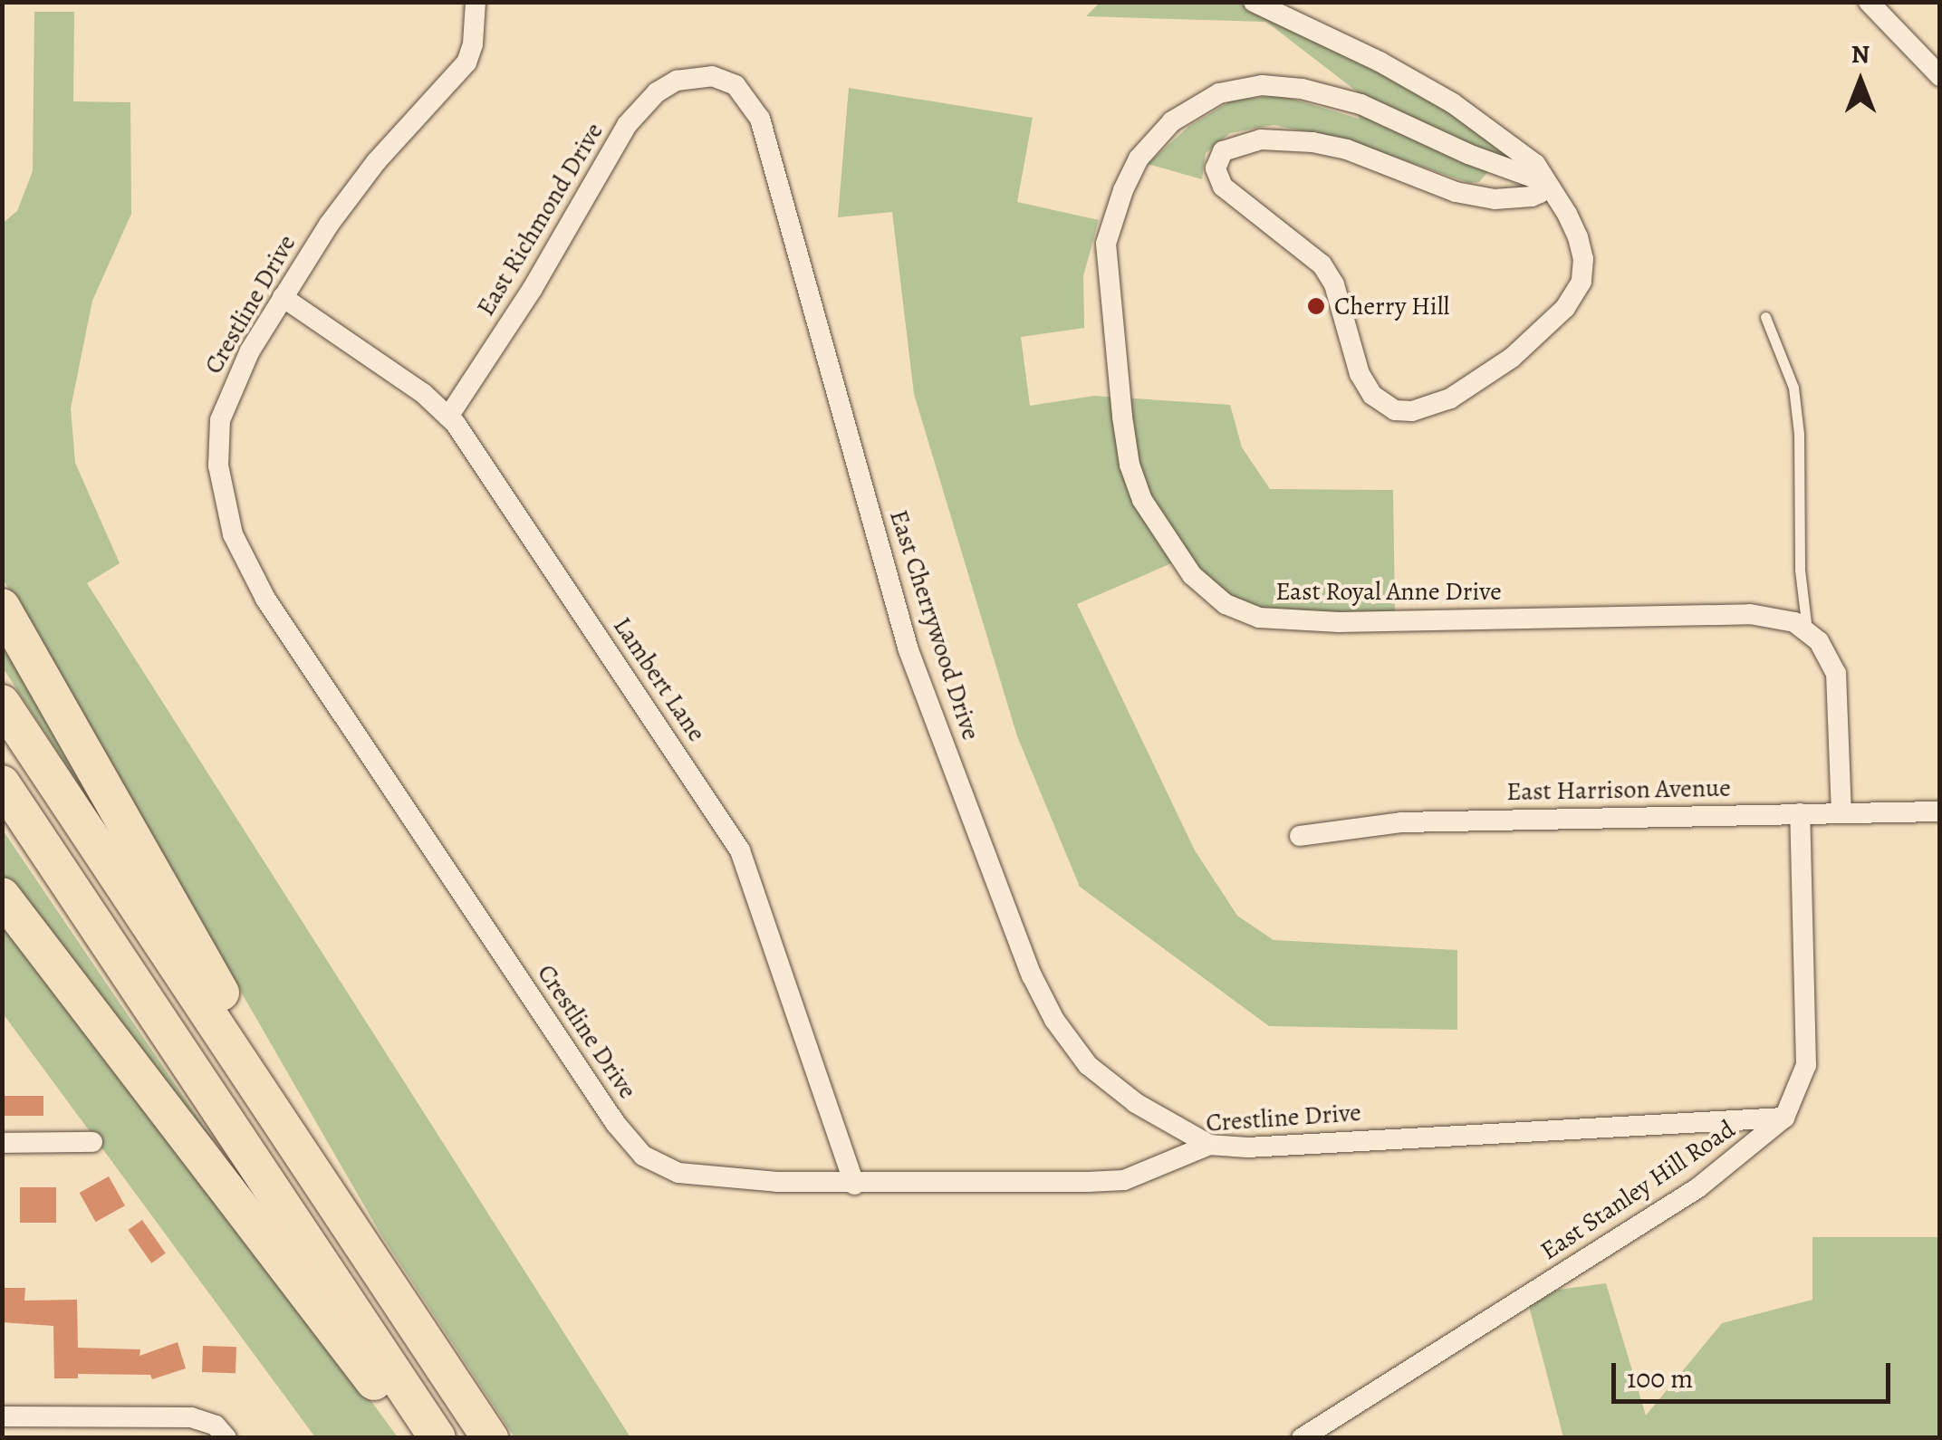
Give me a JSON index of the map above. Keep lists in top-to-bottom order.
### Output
{
  "streets": {
    "street": [
      "East Richmond Drive",
      "Crestline Drive",
      "East Royal Anne Drive",
      "East Cherrywood Drive",
      "Lambert Lane",
      "East Harrison Avenue",
      "East Stanley Hill Road"
    ]
  },
  "crossings": [
    ["East Richmond Drive", "East Cherrywood Drive"],
    ["East Richmond Drive", "Lambert Lane"],
    ["Crestline Drive", "East Cherrywood Drive"],
    ["Crestline Drive", "Lambert Lane"],
    ["Crestline Drive", "East Stanley Hill Road"],
    ["East Harrison Avenue", "East Stanley Hill Road"]
  ],
  "places": ["Cherry Hill"],
  "scale_bar": "100 m",
  "north": "top"
}
